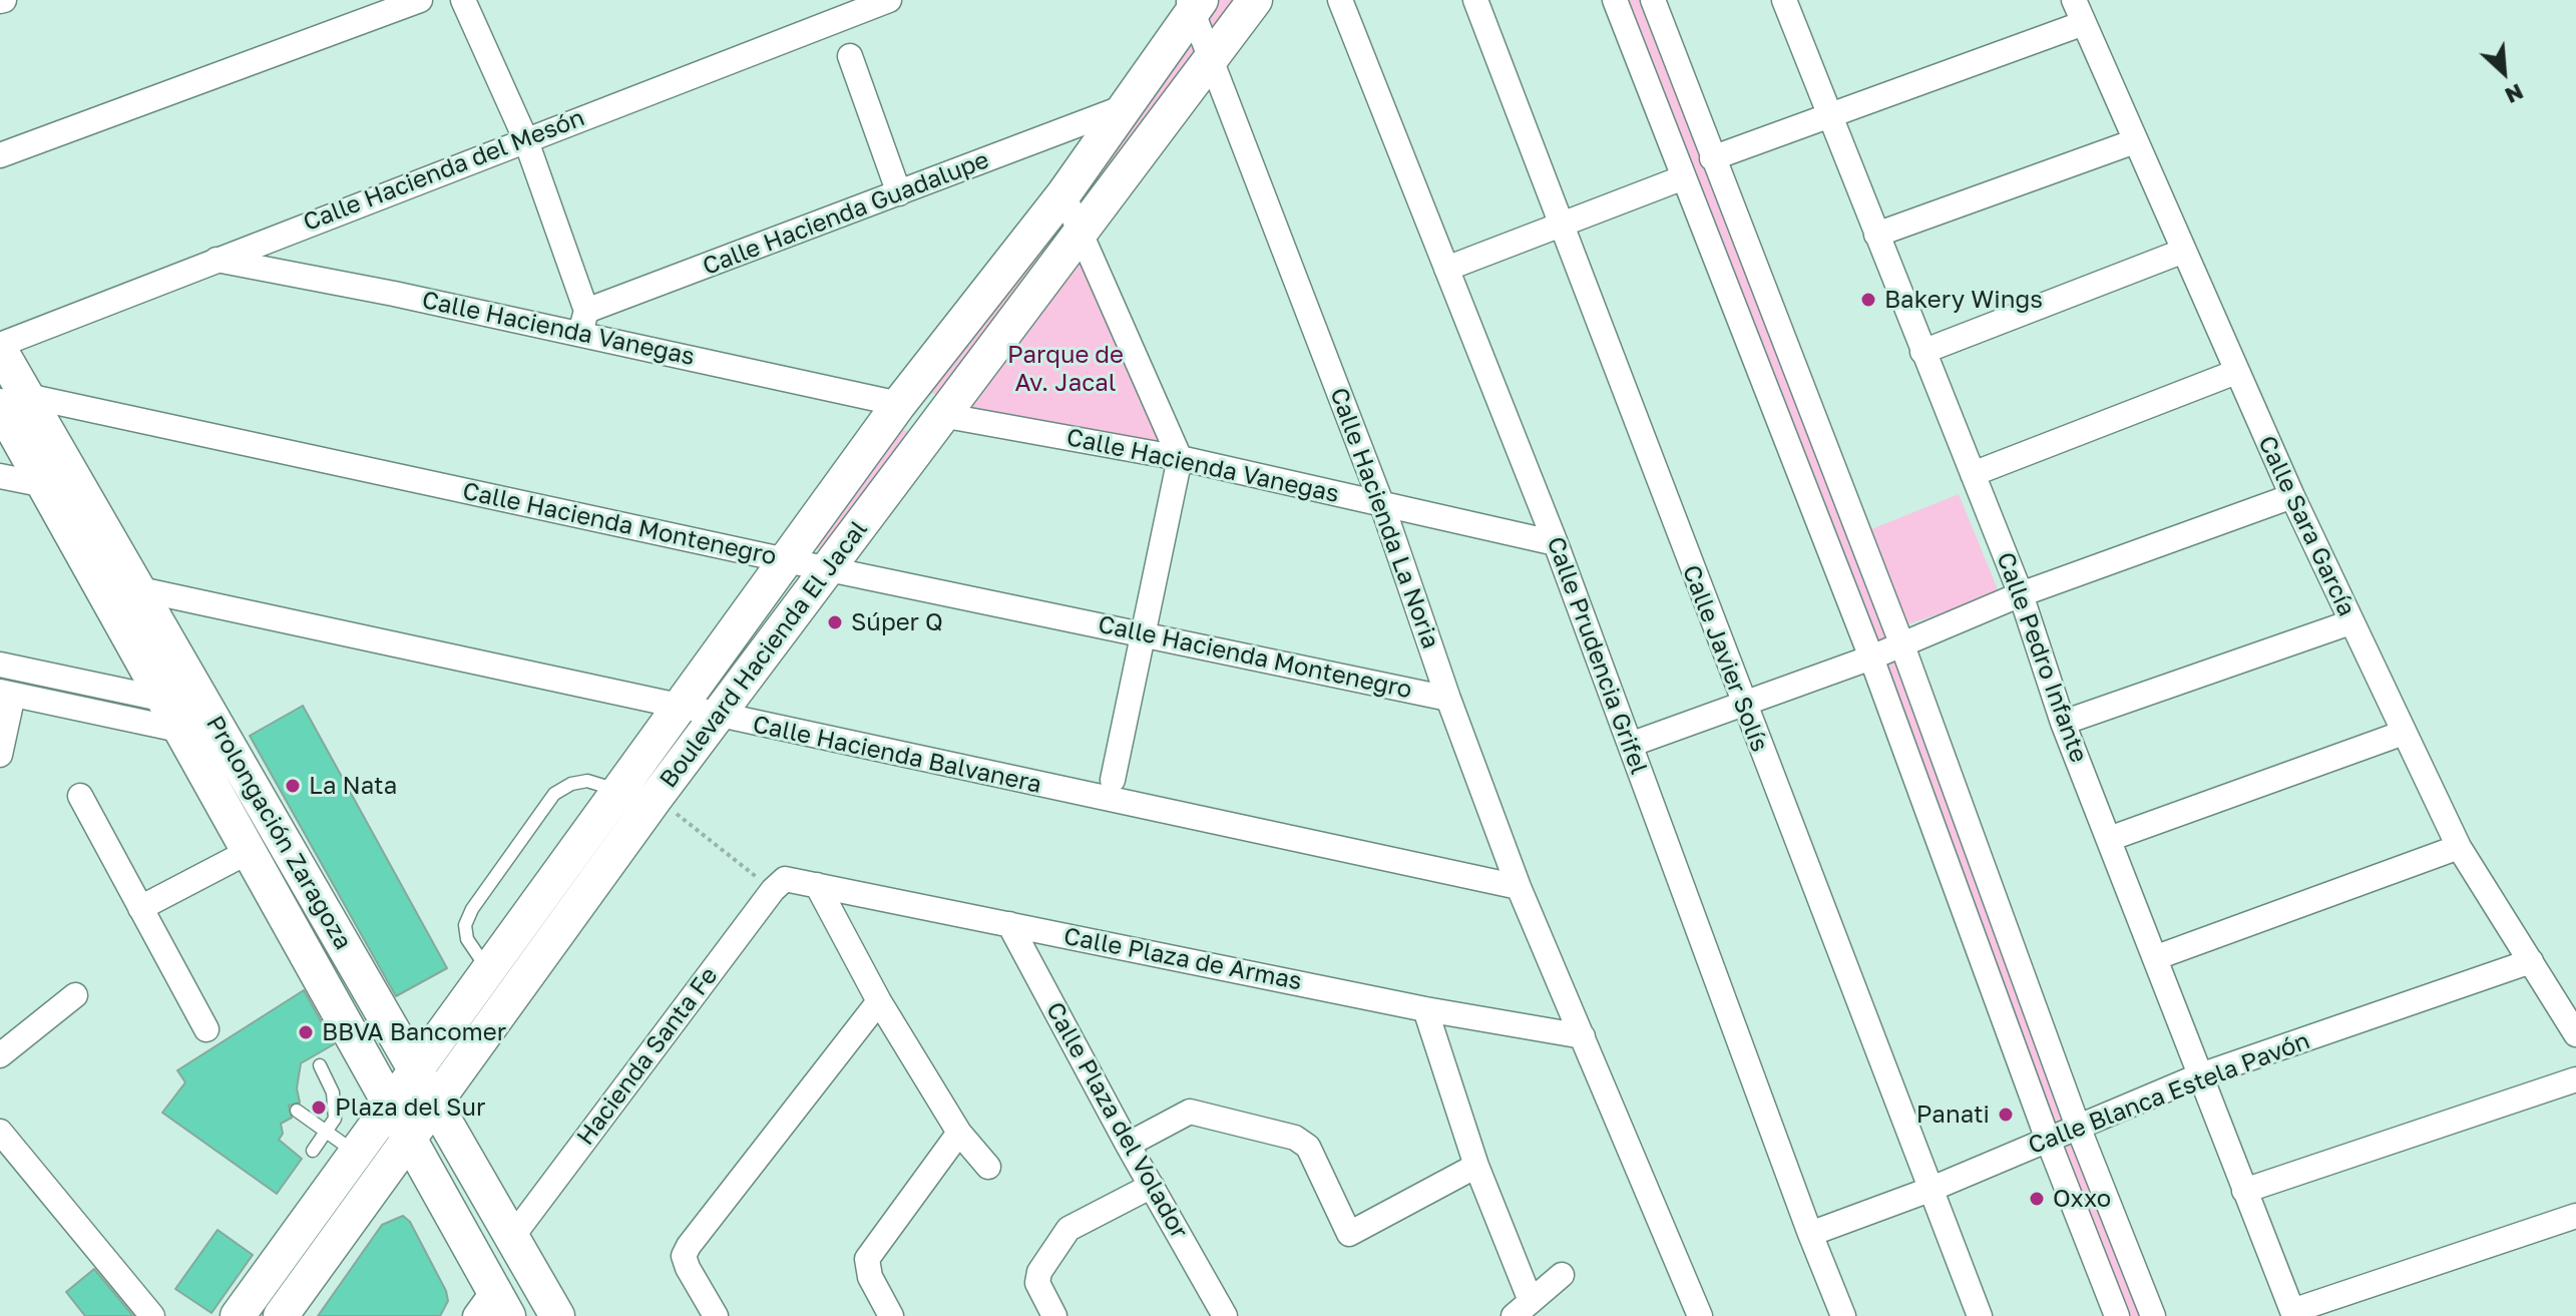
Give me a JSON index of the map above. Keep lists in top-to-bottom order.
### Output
{
  "streets": {
    "main road": ["Boulevard Hacienda El Jacal", "Prolongación Zaragoza"],
    "street": [
      "Calle Hacienda del Mesón",
      "Calle Hacienda Guadalupe",
      "Calle Hacienda Vanegas",
      "Calle Hacienda La Noria",
      "Calle Hacienda Montenegro",
      "Calle Sara García",
      "Calle Prudencia Grifel",
      "Calle Pedro Infante",
      "Calle Javier Solís",
      "Calle Hacienda Balvanera",
      "Calle Plaza de Armas",
      "Hacienda Santa Fe",
      "Calle Blanca Estela Pavón",
      "Calle Plaza del Volador"
    ]
  },
  "crossings": [
    ["Calle Hacienda del Mesón", "Calle Hacienda Vanegas"],
    ["Calle Hacienda del Mesón", "Prolongación Zaragoza"],
    ["Calle Hacienda Guadalupe", "Calle Hacienda Vanegas"],
    ["Calle Hacienda Guadalupe", "Boulevard Hacienda El Jacal"],
    ["Calle Hacienda Vanegas", "Calle Hacienda La Noria"],
    ["Calle Hacienda Vanegas", "Boulevard Hacienda El Jacal"],
    ["Calle Hacienda Vanegas", "Calle Prudencia Grifel"],
    ["Calle Hacienda La Noria", "Calle Hacienda Montenegro"],
    ["Calle Hacienda La Noria", "Boulevard Hacienda El Jacal"],
    ["Calle Hacienda La Noria", "Calle Hacienda Balvanera"],
    ["Calle Hacienda La Noria", "Calle Plaza de Armas"],
    ["Calle Hacienda Montenegro", "Boulevard Hacienda El Jacal"],
    ["Calle Hacienda Montenegro", "Prolongación Zaragoza"],
    ["Calle Sara García", "Calle Blanca Estela Pavón"],
    ["Boulevard Hacienda El Jacal", "Calle Hacienda Balvanera"],
    ["Boulevard Hacienda El Jacal", "Prolongación Zaragoza"],
    ["Calle Prudencia Grifel", "Calle Blanca Estela Pavón"],
    ["Calle Pedro Infante", "Calle Blanca Estela Pavón"],
    ["Calle Javier Solís", "Calle Blanca Estela Pavón"],
    ["Calle Hacienda Balvanera", "Prolongación Zaragoza"],
    ["Prolongación Zaragoza", "Hacienda Santa Fe"],
    ["Calle Plaza de Armas", "Hacienda Santa Fe"],
    ["Calle Plaza de Armas", "Calle Plaza del Volador"]
  ],
  "parks": ["Parque de Av. Jacal"],
  "places": [
    "Bakery Wings",
    "Súper Q",
    "La Nata",
    "BBVA Bancomer",
    "Plaza del Sur",
    "Panati",
    "Oxxo"
  ],
  "north": "bottom right"
}
